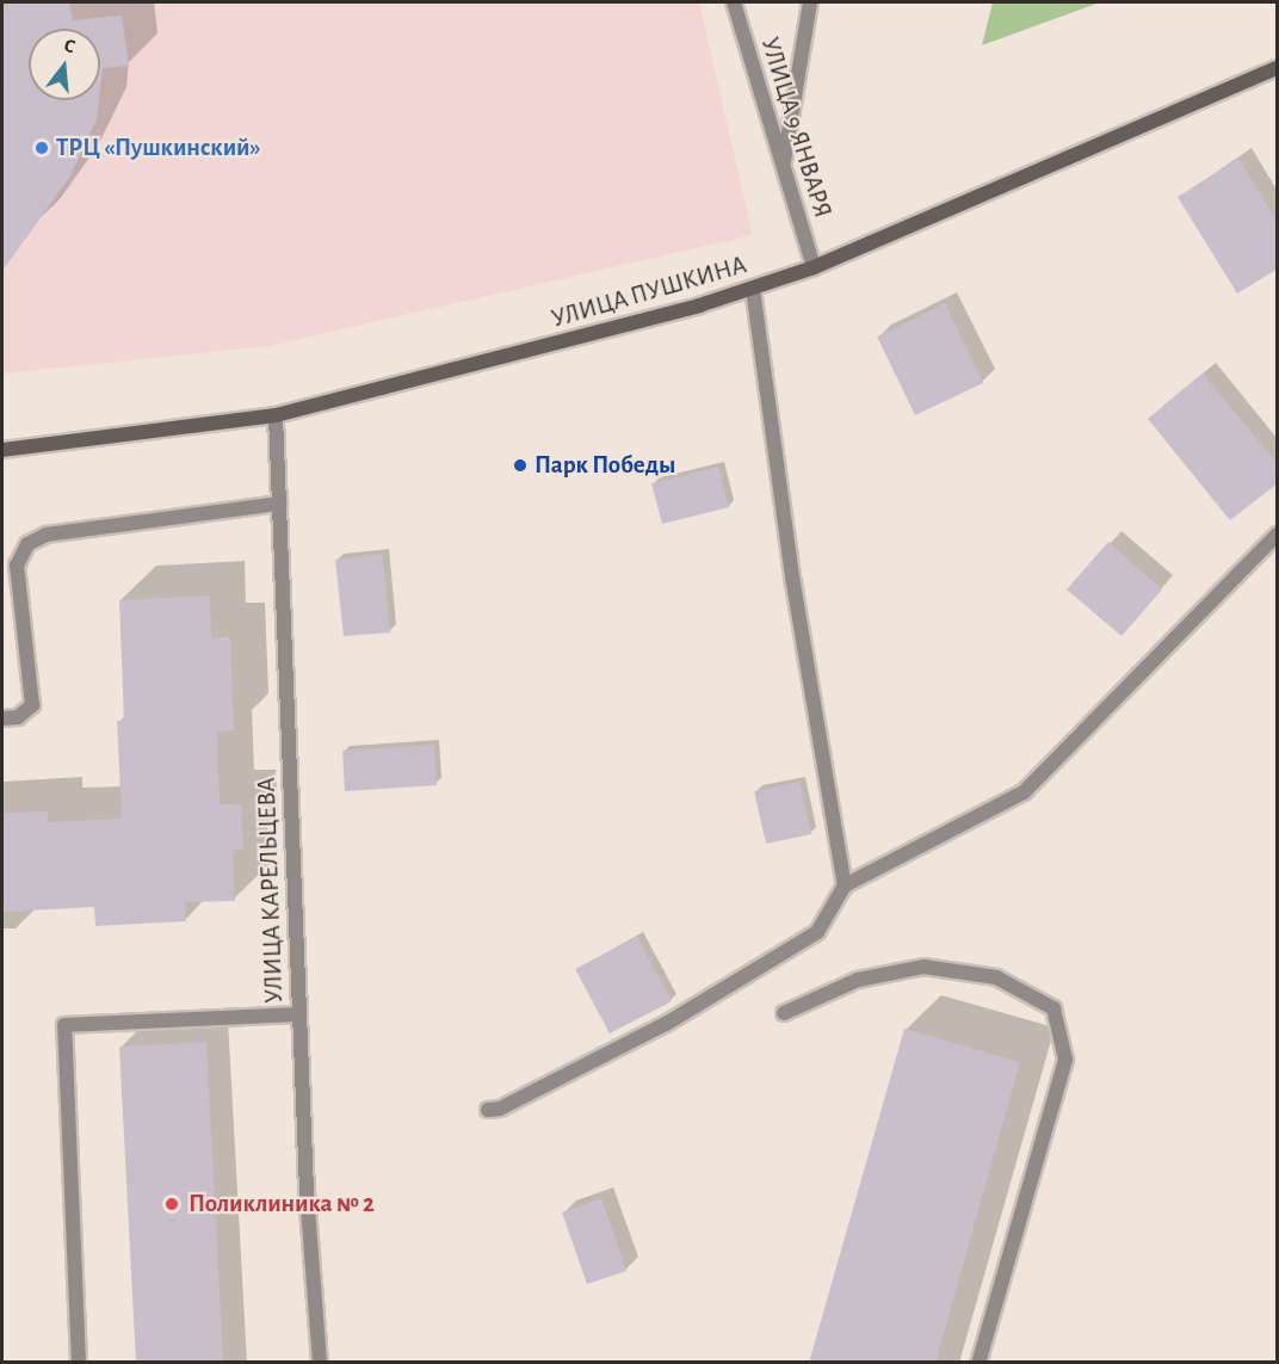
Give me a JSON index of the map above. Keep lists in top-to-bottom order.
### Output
{
  "streets": {
    "main road": ["УЛИЦА ПУШКИНА"],
    "street": ["УЛИЦА 9 ЯНВАРЯ", "УЛИЦА КАРЕЛЬЦЕВА"]
  },
  "crossings": [
    ["УЛИЦА 9 ЯНВАРЯ", "УЛИЦА ПУШКИНА"],
    ["УЛИЦА ПУШКИНА", "УЛИЦА КАРЕЛЬЦЕВА"]
  ],
  "places": ["ТРЦ «Пушкинский»", "Парк Победы", "Поликлиника № 2"],
  "north": "top"
}
